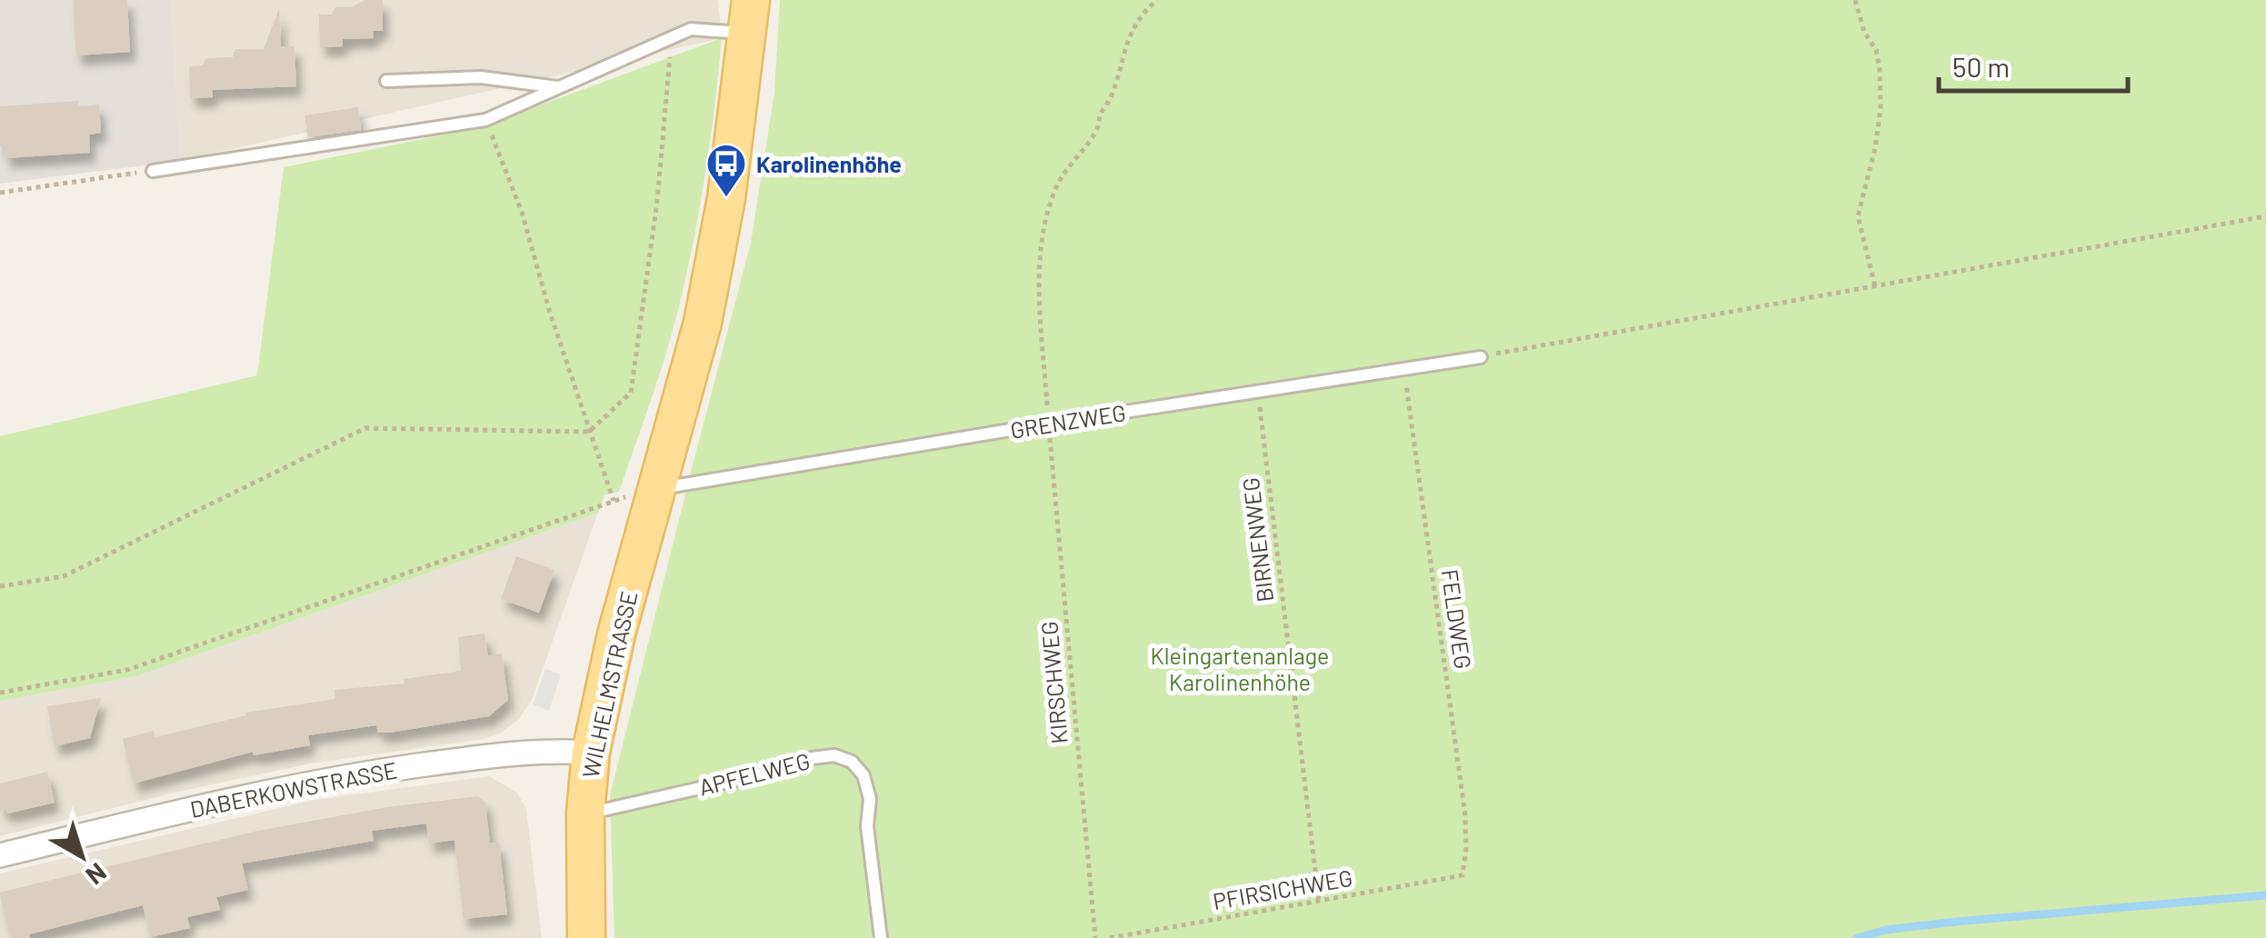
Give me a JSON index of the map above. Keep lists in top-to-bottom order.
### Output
{
  "streets": {
    "main road": ["WILHELMSTRASSE"],
    "street": ["DABERKOWSTRASSE"],
    "lane": ["GRENZWEG", "APFELWEG"],
    "path": [
      "BIRNENWEG",
      "FELDWEG",
      "KIRSCHWEG",
      "PFIRSICHWEG"
    ]
  },
  "crossings": [
    ["GRENZWEG", "BIRNENWEG"],
    ["GRENZWEG", "FELDWEG"],
    ["GRENZWEG", "KIRSCHWEG"],
    ["GRENZWEG", "WILHELMSTRASSE"],
    ["BIRNENWEG", "PFIRSICHWEG"],
    ["FELDWEG", "PFIRSICHWEG"],
    ["WILHELMSTRASSE", "APFELWEG"],
    ["WILHELMSTRASSE", "DABERKOWSTRASSE"]
  ],
  "parks": ["Kleingartenanlage Karolinenhöhe"],
  "places": {
    "bus stop": ["Karolinenhöhe"]
  },
  "scale_bar": "50 m",
  "north": "bottom right"
}
